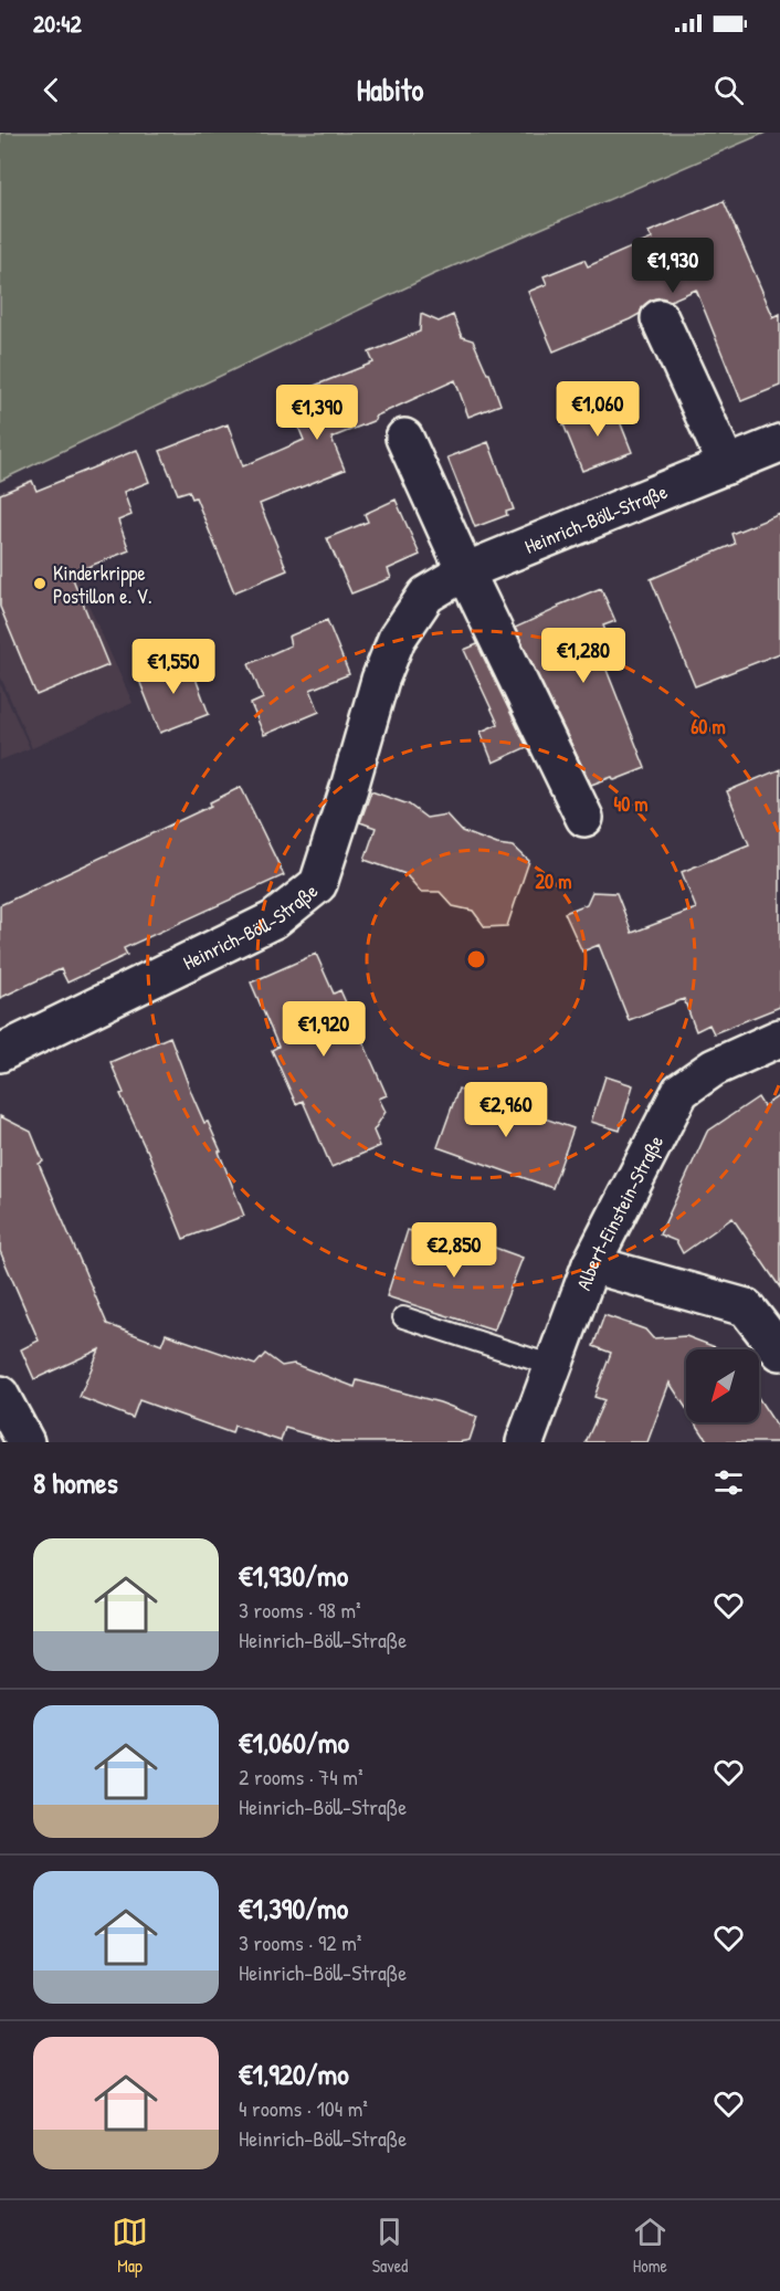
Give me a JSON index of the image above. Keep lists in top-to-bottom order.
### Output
{
  "streets": {
    "street": ["Heinrich-Böll-Straße", "Albert-Einstein-Straße"]
  },
  "places": ["Kinderkrippe Postillon e. V."],
  "north": "bottom left",
  "page": {
    "status": "20:42",
    "header": "Habito",
    "price": [
      "€1,930",
      "€1,060",
      "€1,390",
      "€1,280",
      "€1,550",
      "€1,920",
      "€2,960",
      "€2,850"
    ],
    "heading": "8 homes",
    "list": [
      {
        "name": "€1,930/mo",
        "note": "3 rooms · 98 m² · Heinrich-Böll-Straße"
      },
      {
        "name": "€1,060/mo",
        "note": "2 rooms · 74 m² · Heinrich-Böll-Straße"
      },
      {
        "name": "€1,390/mo",
        "note": "3 rooms · 92 m² · Heinrich-Böll-Straße"
      },
      {
        "name": "€1,920/mo",
        "note": "4 rooms · 104 m² · Heinrich-Böll-Straße"
      }
    ],
    "tabs": ["Map", "Saved", "Home"]
  },
  "rings": ["60 m", "40 m", "20 m"]
}
